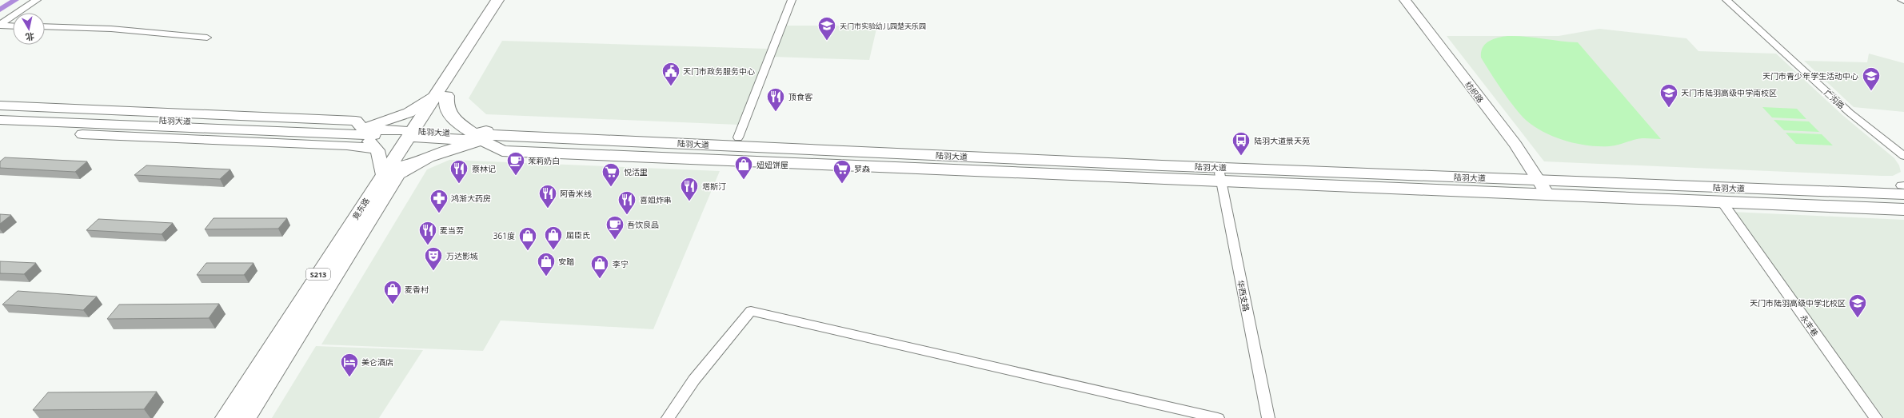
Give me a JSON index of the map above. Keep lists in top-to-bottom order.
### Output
{
  "streets": {
    "main road": [
      "纺织路",
      "陆羽大道",
      "竟东路",
      "S213"
    ],
    "street": ["广沟路", "华西支路", "永丰巷"]
  },
  "crossings": [
    ["纺织路", "陆羽大道"],
    ["陆羽大道", "竟东路"]
  ],
  "places": {
    "school or university": [
      "天门市实验幼儿园楚天乐园",
      "天门市青少年学生活动中心",
      "天门市陆羽高级中学南校区",
      "天门市陆羽高级中学北校区"
    ],
    "public building": ["天门市政务服务中心"],
    "restaurant": [
      "顶食客",
      "蔡林记",
      "塔斯汀",
      "阿香米线",
      "喜姐炸串",
      "麦当劳"
    ],
    "bus stop": ["陆羽大道景天苑"],
    "cafe": ["茉莉奶白", "吾饮良品"],
    "shop": [
      "妞妞饼屋",
      "屈臣氏",
      "361度",
      "安踏",
      "李宁",
      "麦香村"
    ],
    "supermarket": ["罗森", "悦活里"],
    "pharmacy": ["鸿渐大药房"],
    "theatre": ["万达影城"],
    "hotel": ["美仑酒店"]
  },
  "north": "bottom"
}
